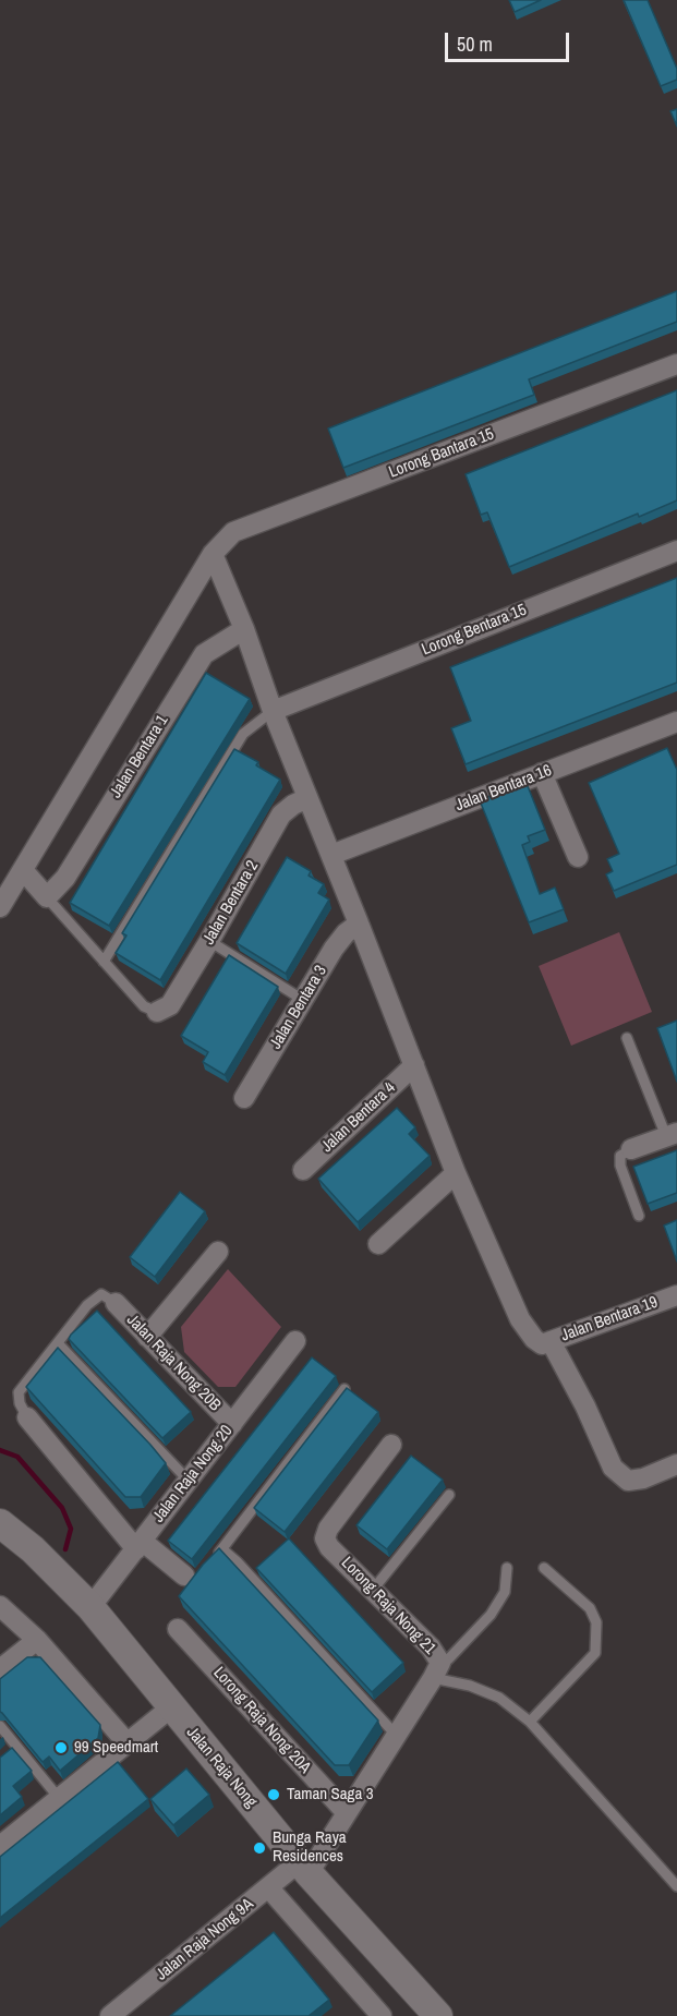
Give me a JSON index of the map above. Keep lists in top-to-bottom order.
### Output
{
  "streets": {
    "main road": ["Jalan Raja Nong"],
    "street": [
      "Lorong Bantara 15",
      "Lorong Bentara 15",
      "Jalan Bentara 1",
      "Jalan Bentara 16",
      "Jalan Bentara 2",
      "Jalan Bentara 3",
      "Jalan Bentara 4",
      "Jalan Bentara 19",
      "Jalan Raja Nong 20B",
      "Jalan Raja Nong 20",
      "Lorong Raja Nong 21",
      "Lorong Raja Nong 20A",
      "Jalan Raja Nong 9A"
    ]
  },
  "crossings": [
    ["Jalan Raja Nong 20B", "Jalan Raja Nong 20"],
    ["Jalan Raja Nong 20", "Jalan Raja Nong"],
    ["Lorong Raja Nong 21", "Lorong Raja Nong 20A"],
    ["Lorong Raja Nong 21", "Jalan Raja Nong"],
    ["Lorong Raja Nong 21", "Jalan Raja Nong 9A"],
    ["Jalan Raja Nong", "Jalan Raja Nong 9A"]
  ],
  "places": ["99 Speedmart", "Taman Saga 3", "Bunga Raya Residences"],
  "scale_bar": "50 m"
}
